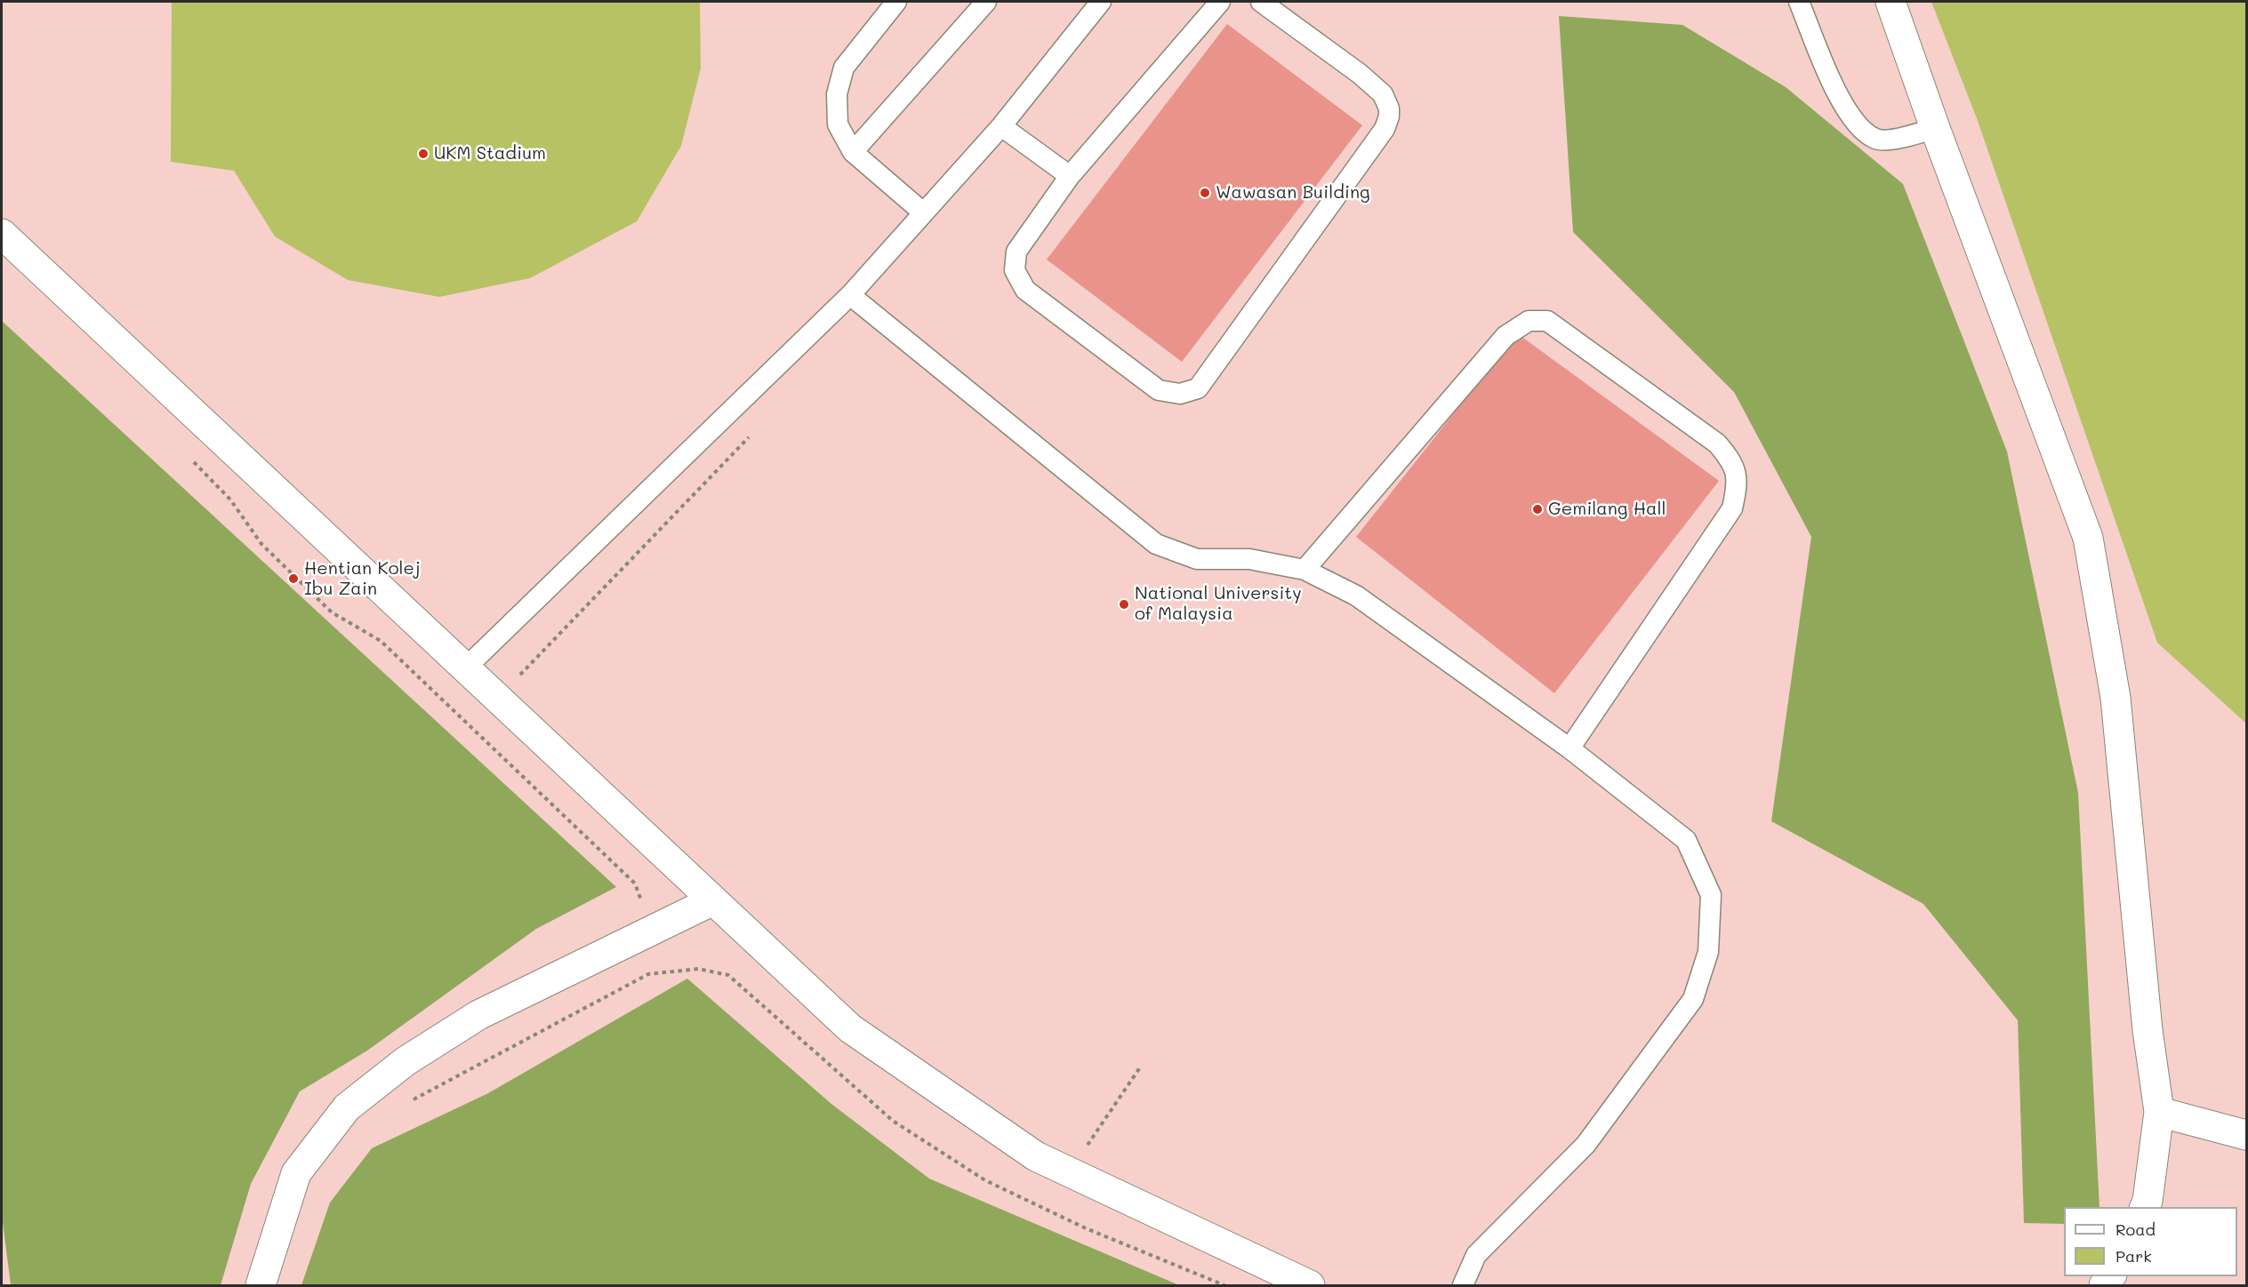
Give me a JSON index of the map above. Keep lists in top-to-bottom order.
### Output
{
  "places": [
    "UKM Stadium",
    "Wawasan Building",
    "Gemilang Hall",
    "Hentian Kolej Ibu Zain",
    "National University of Malaysia"
  ],
  "legend": ["Road", "Park"]
}
